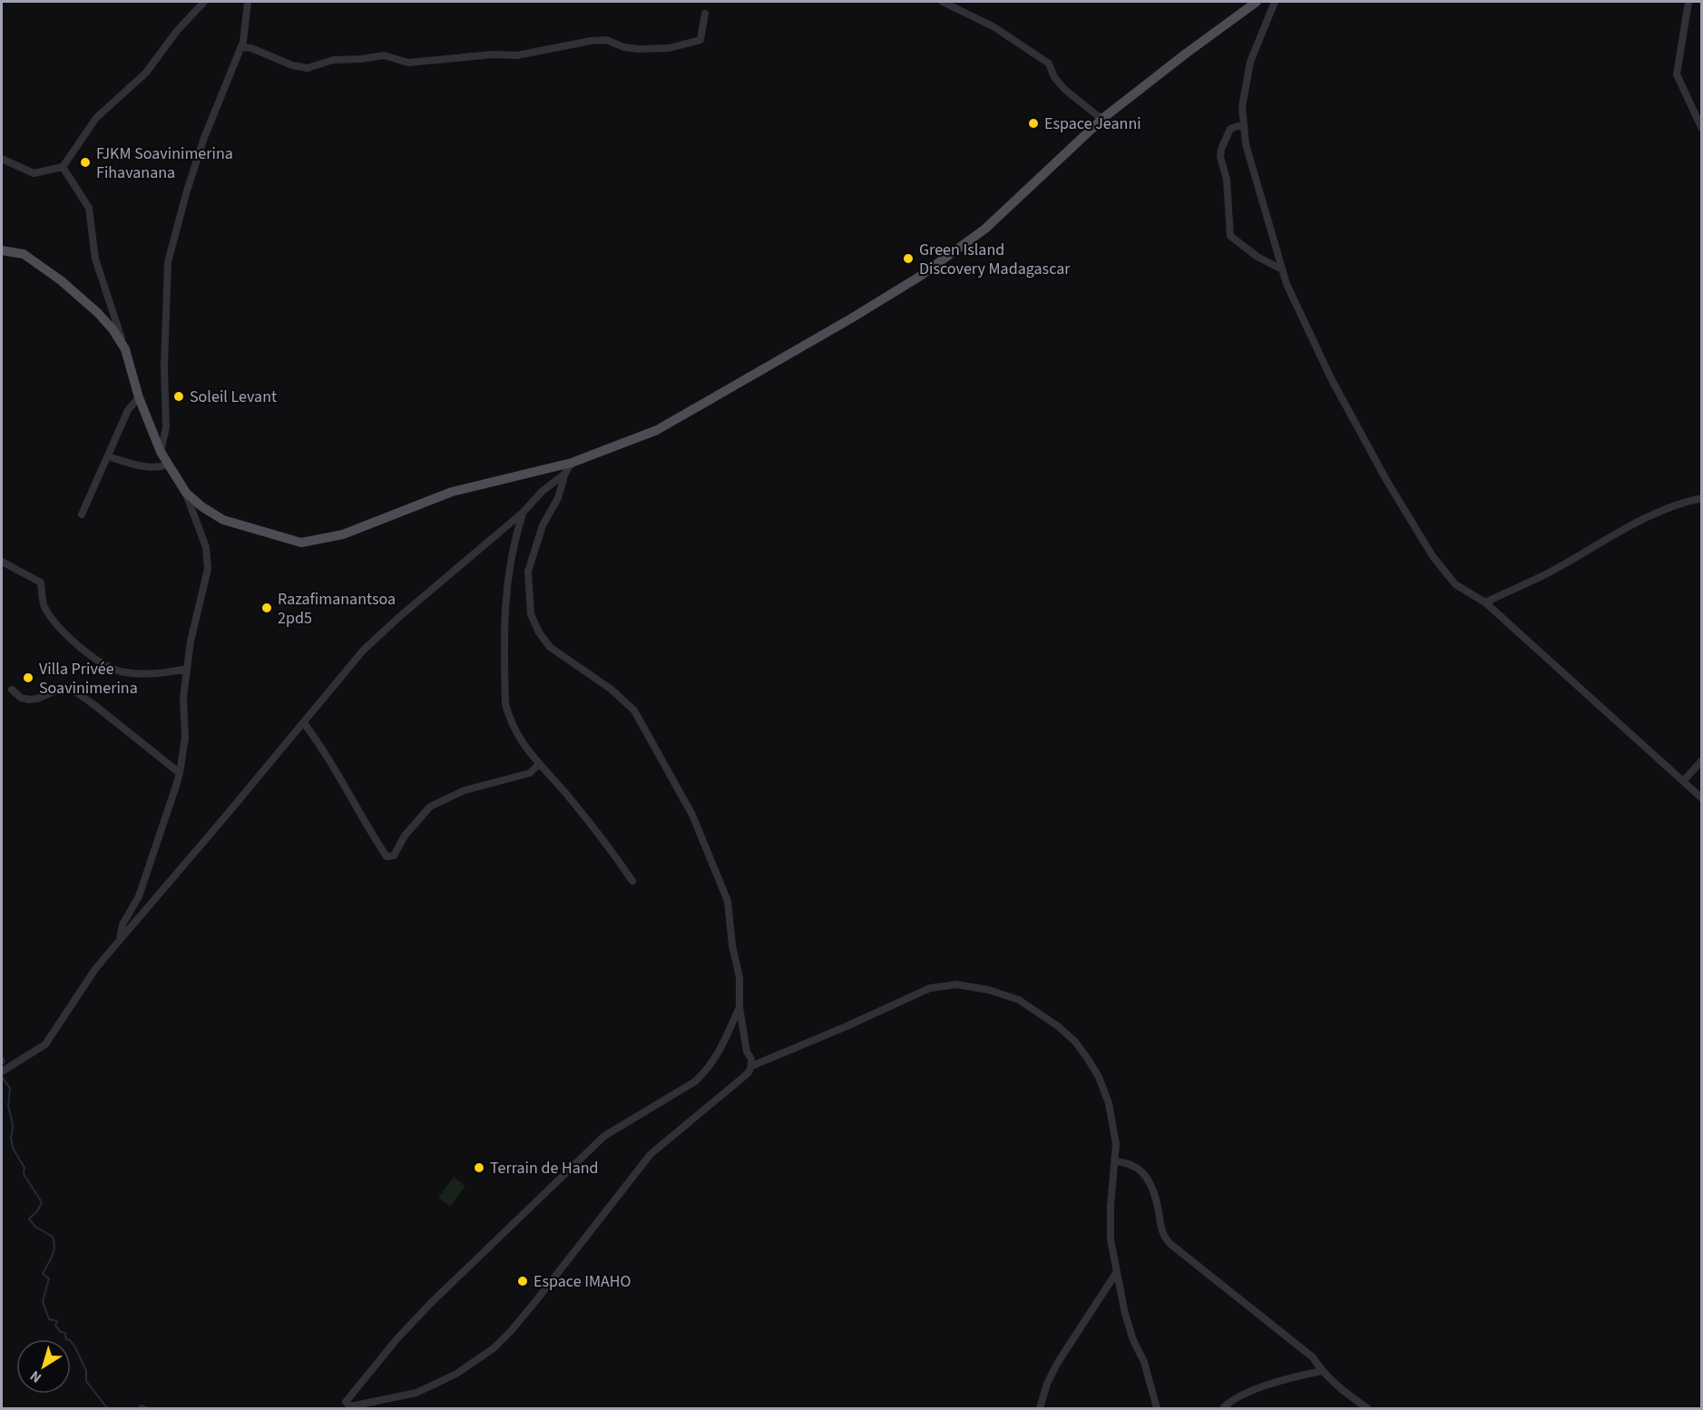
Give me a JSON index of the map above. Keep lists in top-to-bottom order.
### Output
{
  "places": [
    "Espace Jeanni",
    "FJKM Soavinimerina Fihavanana",
    "Green Island Discovery Madagascar",
    "Soleil Levant",
    "Razafimanantsoa 2pd5",
    "Villa Privée Soavinimerina",
    "Terrain de Hand",
    "Espace IMAHO"
  ],
  "north": "bottom left"
}
